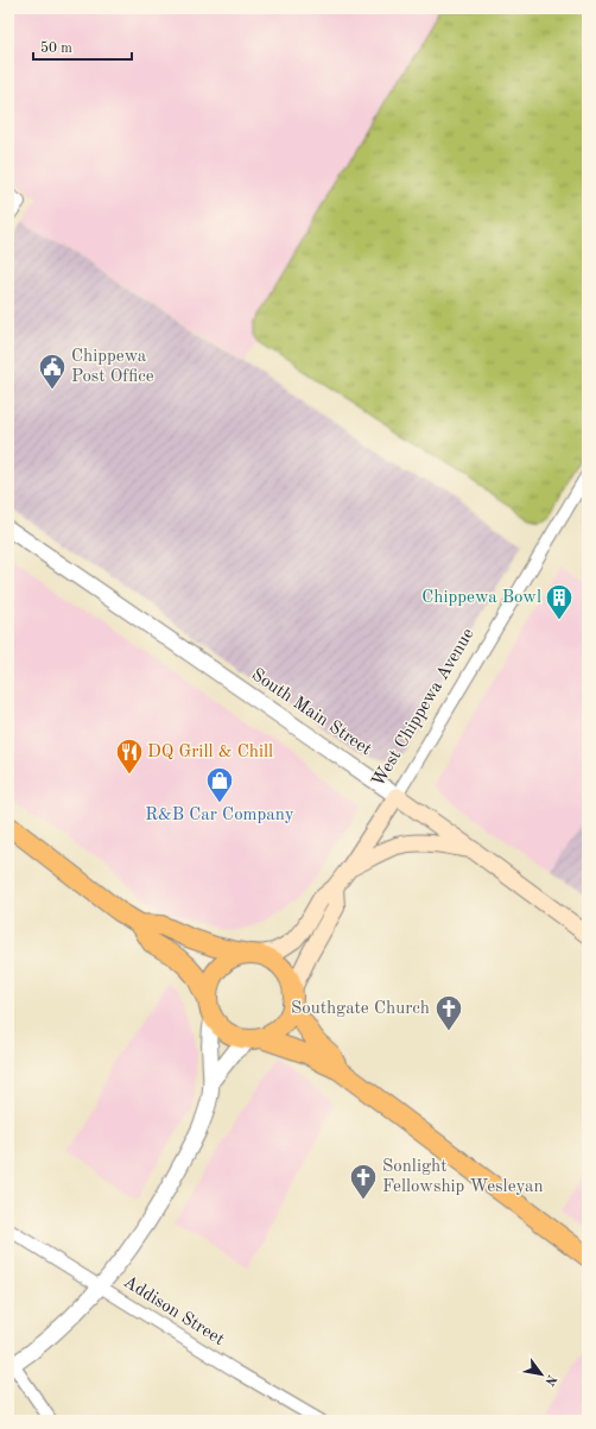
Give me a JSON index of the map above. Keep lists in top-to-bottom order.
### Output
{
  "streets": {
    "main road": ["West Chippewa Avenue", "South Main Street"],
    "street": ["Addison Street"]
  },
  "crossings": [
    ["West Chippewa Avenue", "South Main Street"]
  ],
  "places": {
    "public building": ["Chippewa Post Office"],
    "building": ["Chippewa Bowl"],
    "restaurant": ["DQ Grill & Chill"],
    "shop": ["R&B Car Company"],
    "church": ["Southgate Church", "Sonlight Fellowship Wesleyan"]
  },
  "scale_bar": "50 m",
  "north": "bottom right"
}
